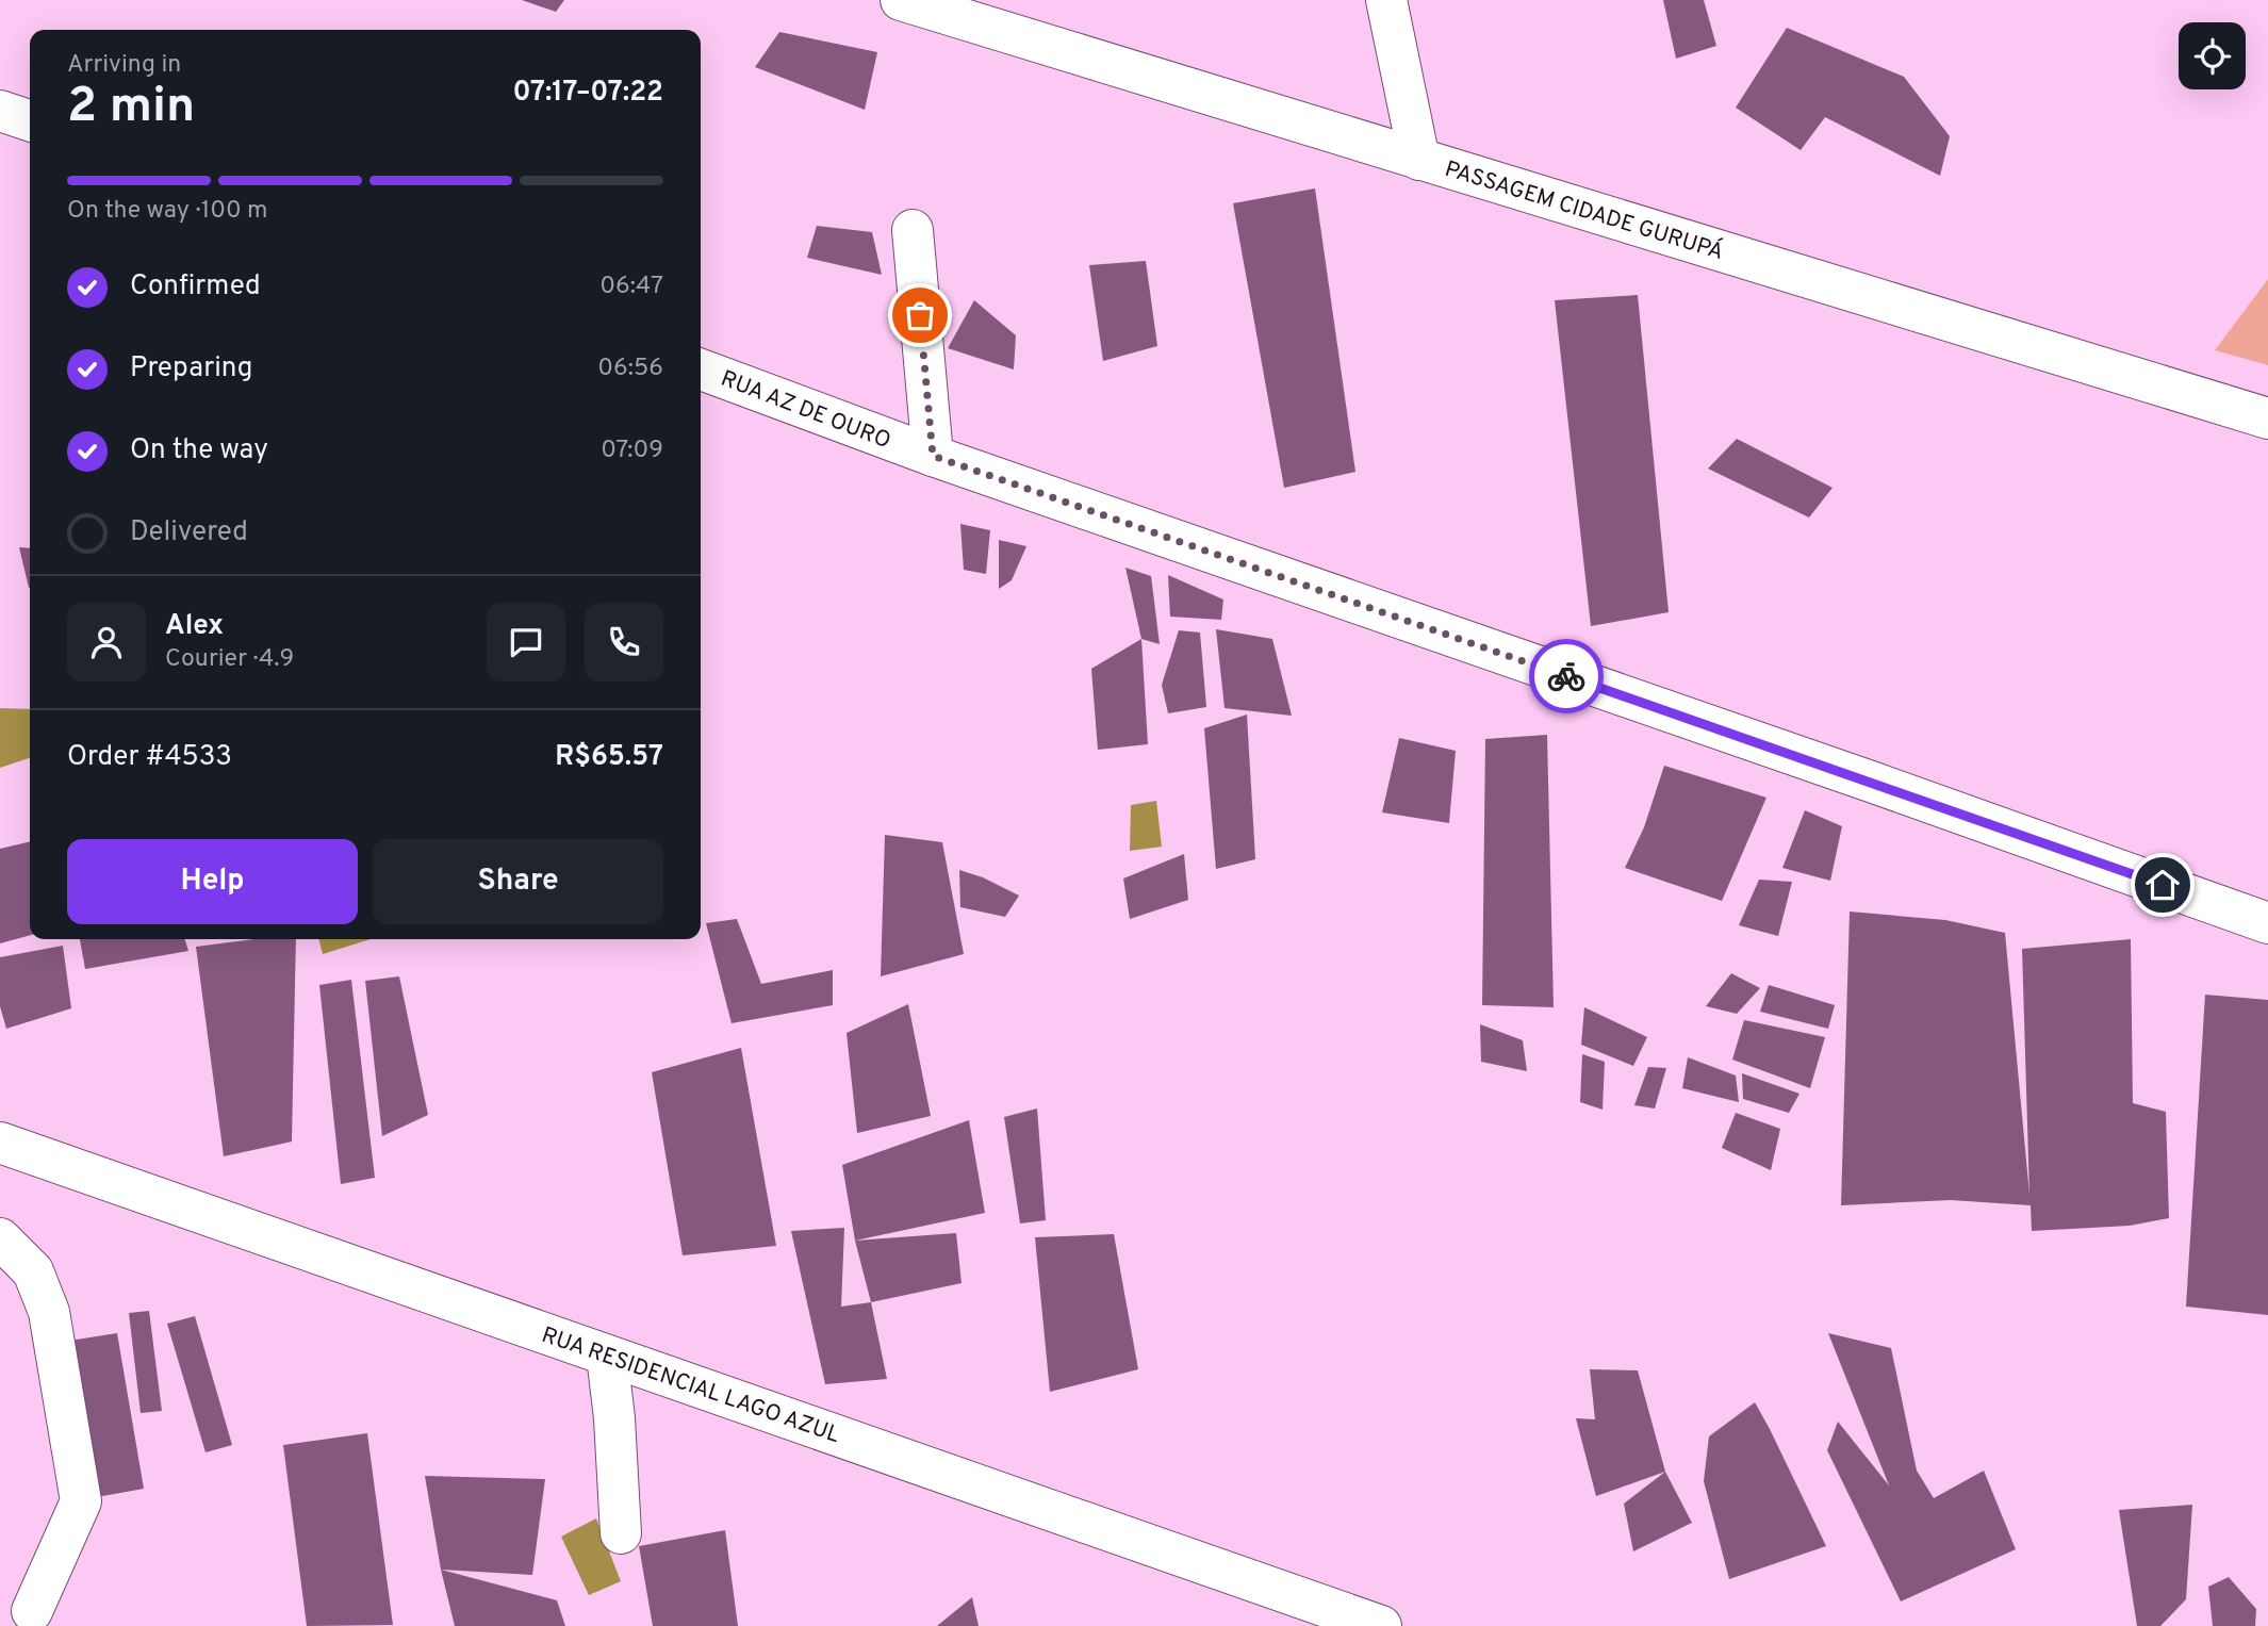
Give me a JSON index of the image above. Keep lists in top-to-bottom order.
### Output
{
  "streets": {
    "street": ["PASSAGEM CIDADE GURUPÁ", "RUA AZ DE OURO", "RUA RESIDENCIAL LAGO AZUL"]
  },
  "page": {
    "heading": ["2 min", "Arriving in", "07:17–07:22"],
    "panel": [
      "Alex",
      "Courier · 4.9",
      "Order #4533",
      "R$65.57"
    ],
    "bar": "On the way · 100 m",
    "list": [
      ["Confirmed", "06:47"],
      ["Preparing", "06:56"],
      ["On the way", "07:09"],
      "Delivered"
    ],
    "buttons": ["Help", "Share"]
  }
}
